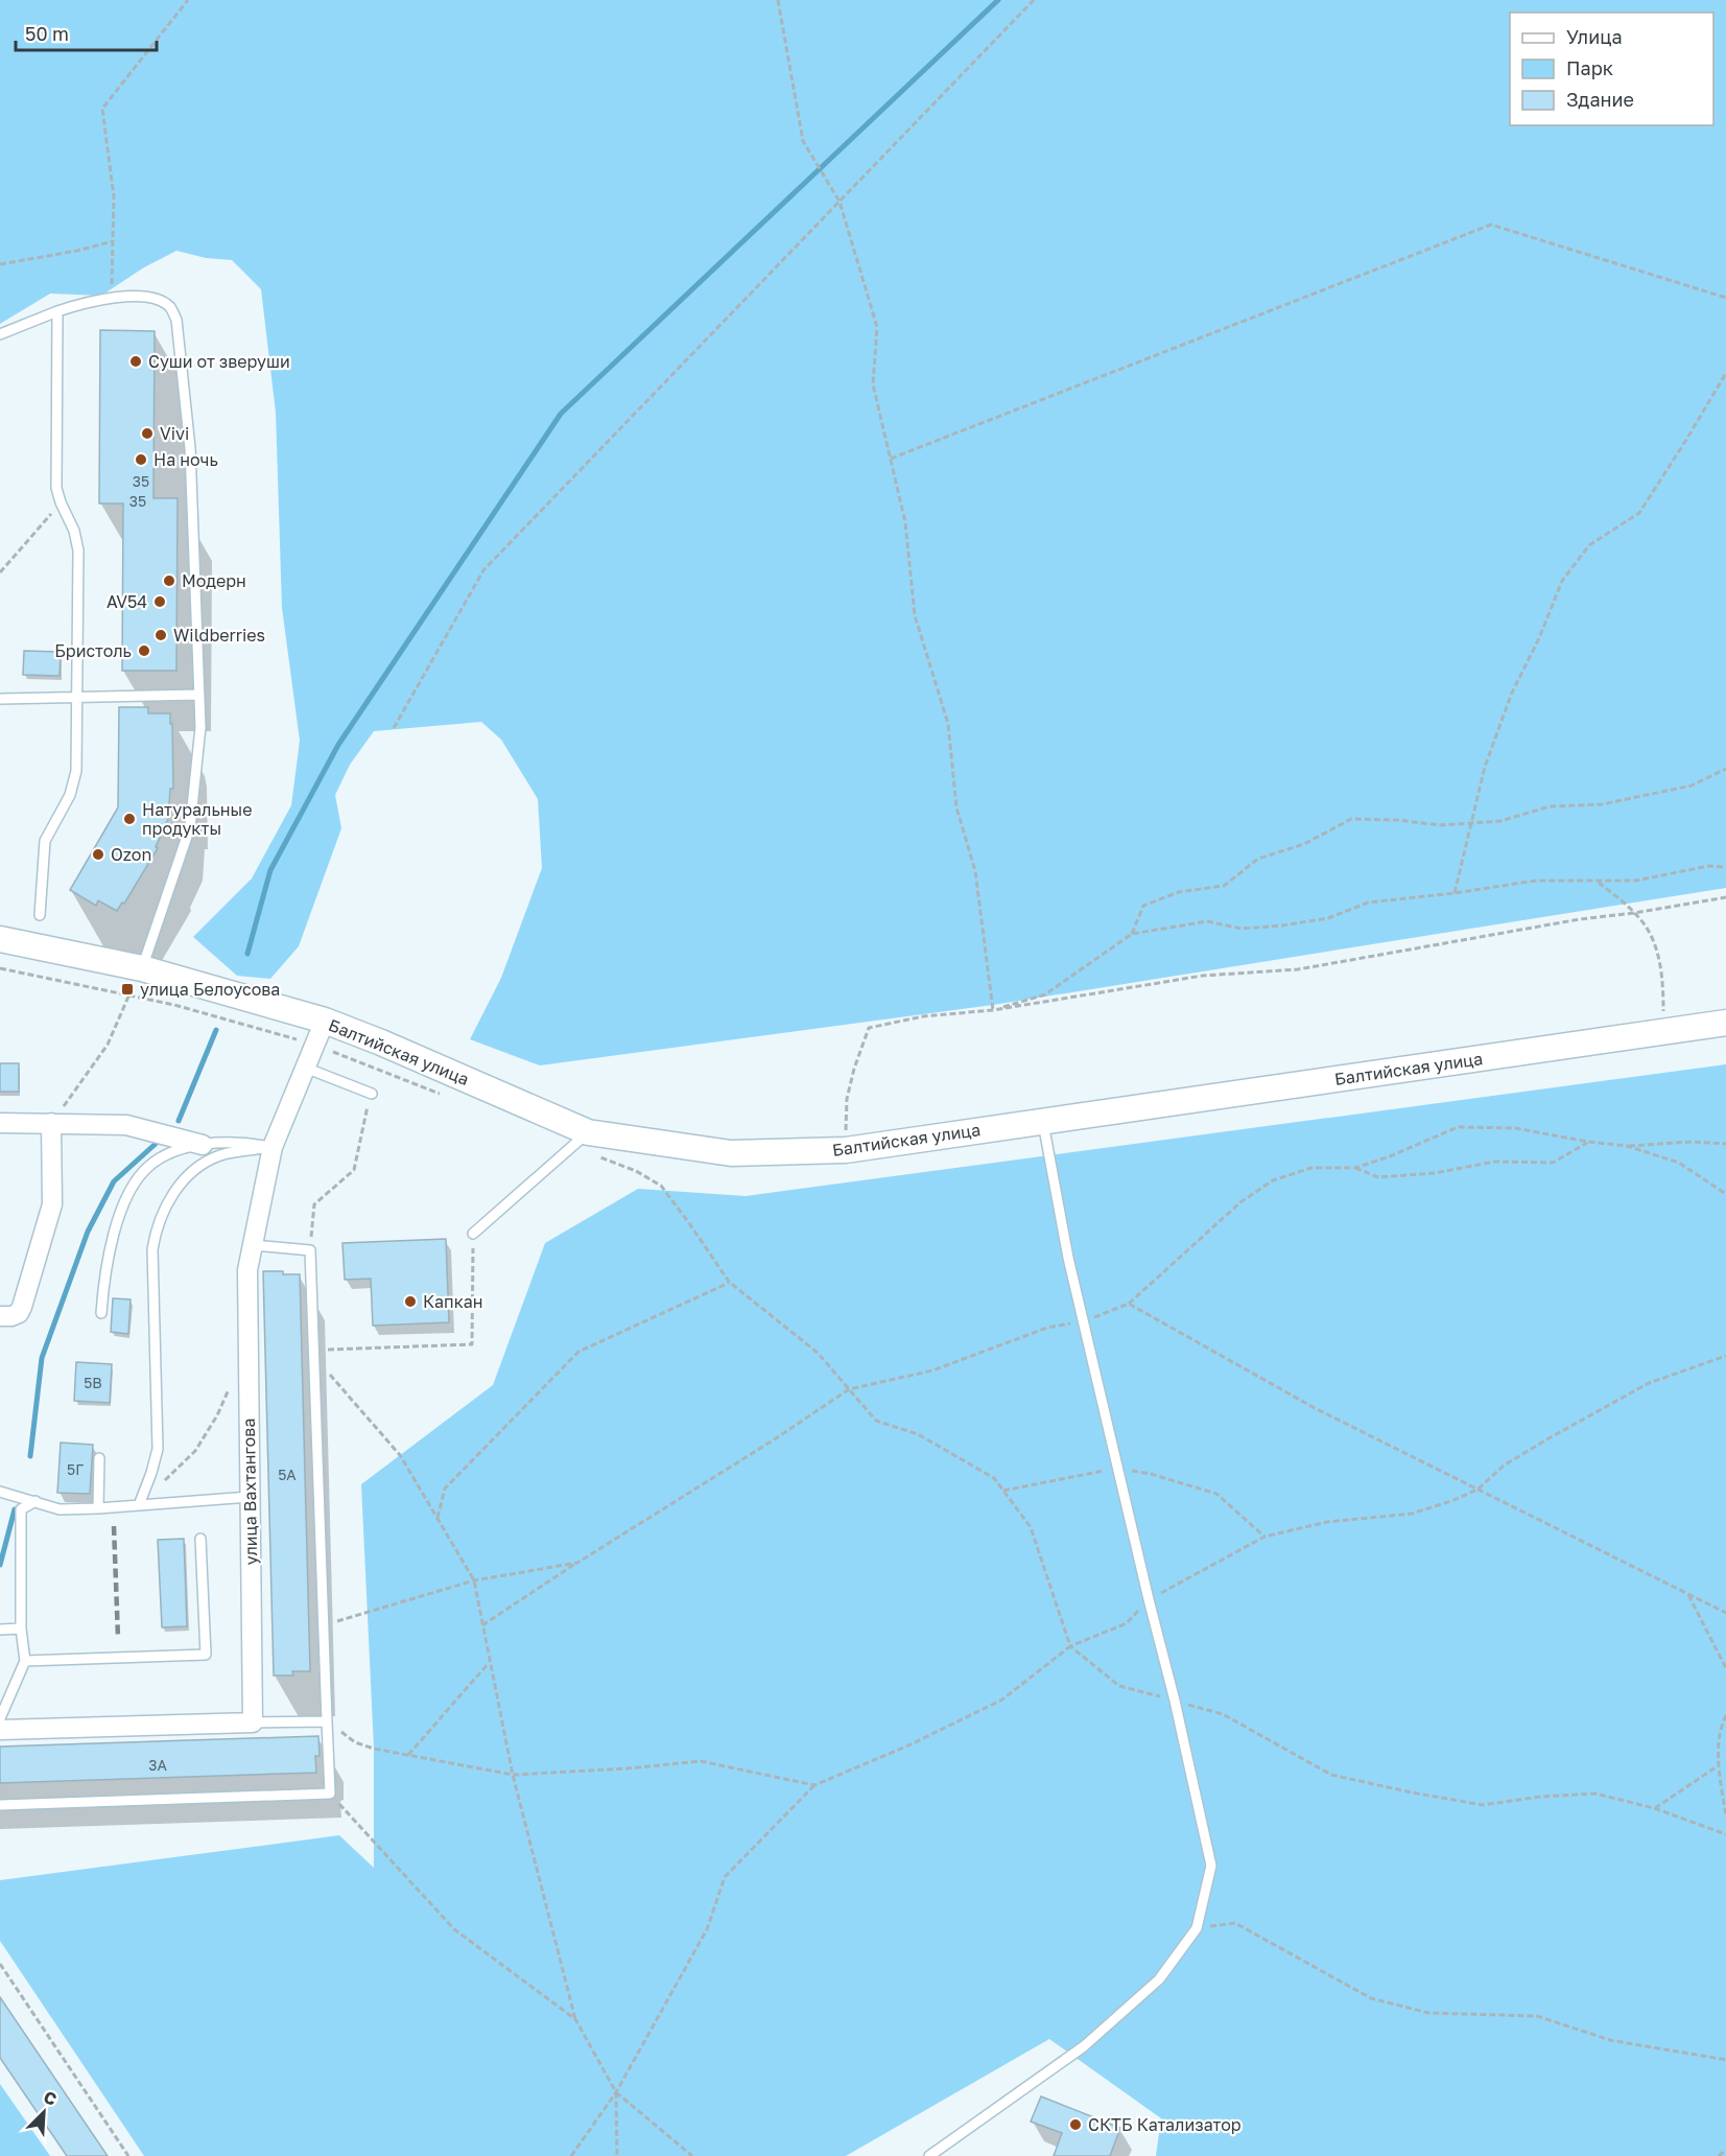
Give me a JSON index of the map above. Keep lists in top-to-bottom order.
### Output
{
  "streets": {
    "main road": ["Балтийская улица"],
    "street": ["улица Вахтангова"]
  },
  "crossings": [
    ["Балтийская улица", "улица Вахтангова"]
  ],
  "places": {
    "other": [
      "Суши от зверуши",
      "Vivi",
      "На ночь",
      "Модерн",
      "AV54",
      "Wildberries",
      "Бристоль",
      "Натуральные продукты",
      "Ozon",
      "Капкан",
      "СКТБ Катализатор"
    ],
    "transit": ["улица Белоусова"]
  },
  "house_numbers": [
    "35",
    "35",
    "5В",
    "5Г",
    "5А",
    "3А"
  ],
  "legend": ["Улица", "Парк", "Здание"],
  "scale_bar": "50 m",
  "north": "top right"
}
